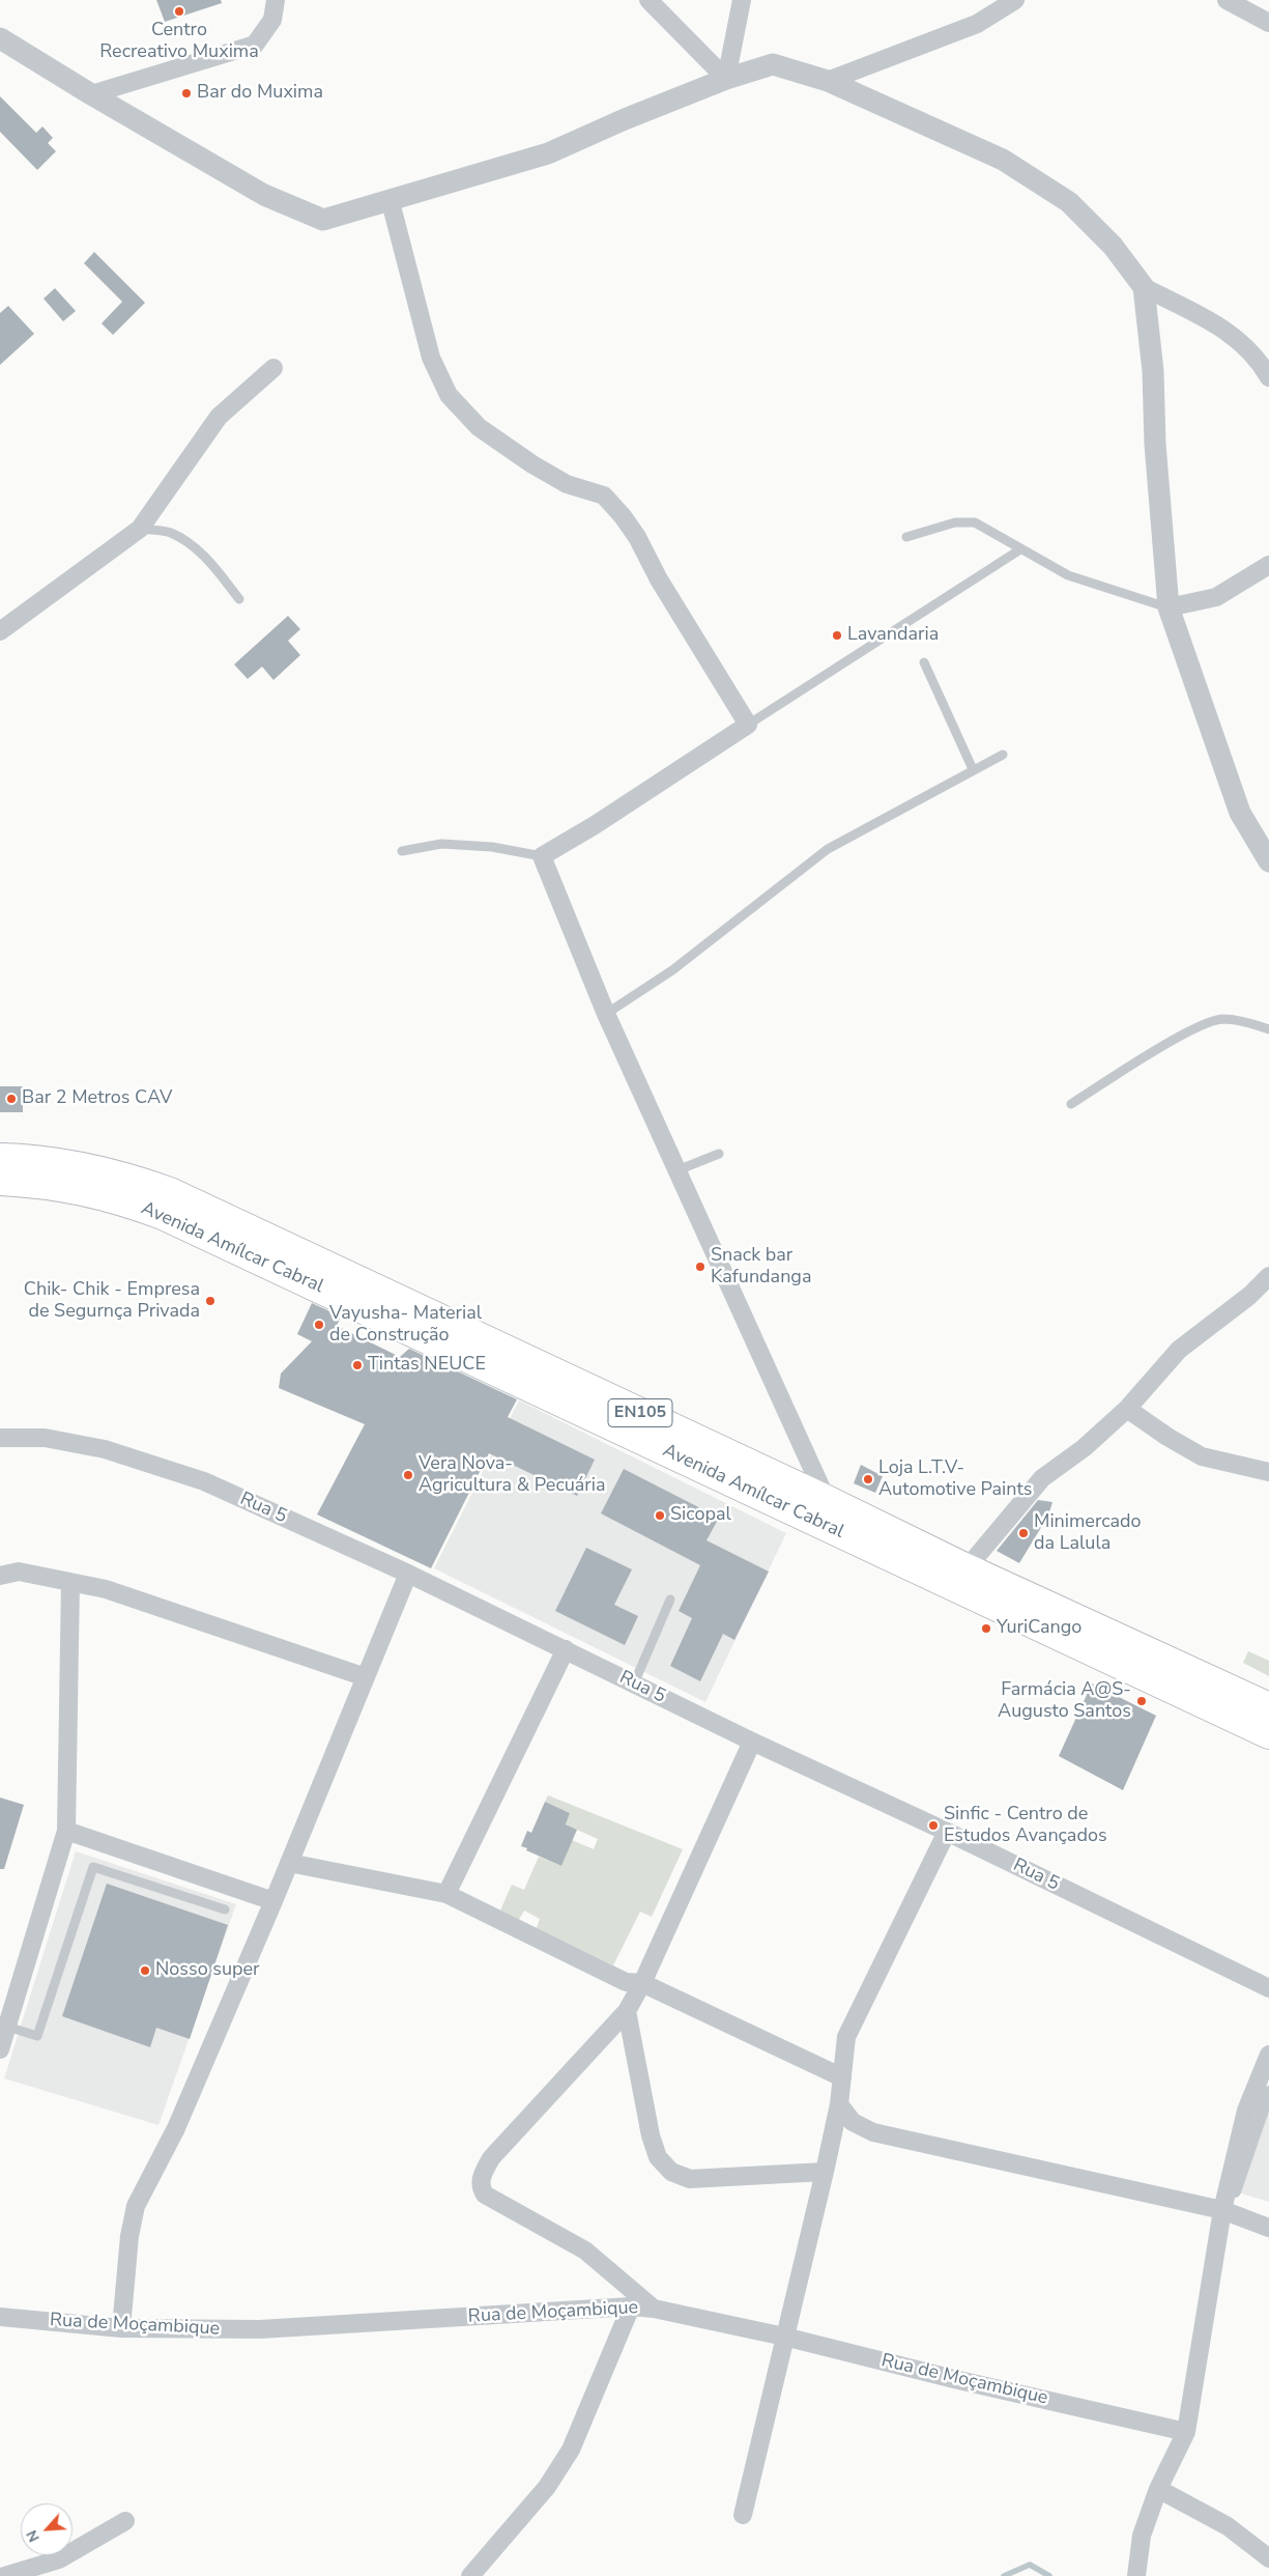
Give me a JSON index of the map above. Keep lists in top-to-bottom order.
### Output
{
  "streets": {
    "main road": ["Avenida Amílcar Cabral", "EN105"],
    "street": ["Rua 5", "Rua de Moçambique"]
  },
  "places": [
    "Centro Recreativo Muxima",
    "Bar do Muxima",
    "Lavandaria",
    "Bar 2 Metros CAV",
    "Snack bar Kafundanga",
    "Chik- Chik - Empresa de Segurnça Privada",
    "Vayusha- Material de Construção",
    "Tintas NEUCE",
    "Vera Nova- Agricultura & Pecuária",
    "Loja L.T.V- Automotive Paints",
    "Sicopal",
    "Minimercado da Lalula",
    "YuriCango",
    "Farmácia A@S- Augusto Santos",
    "Sinfic - Centro de Estudos Avançados",
    "Nosso super"
  ],
  "north": "bottom left"
}
